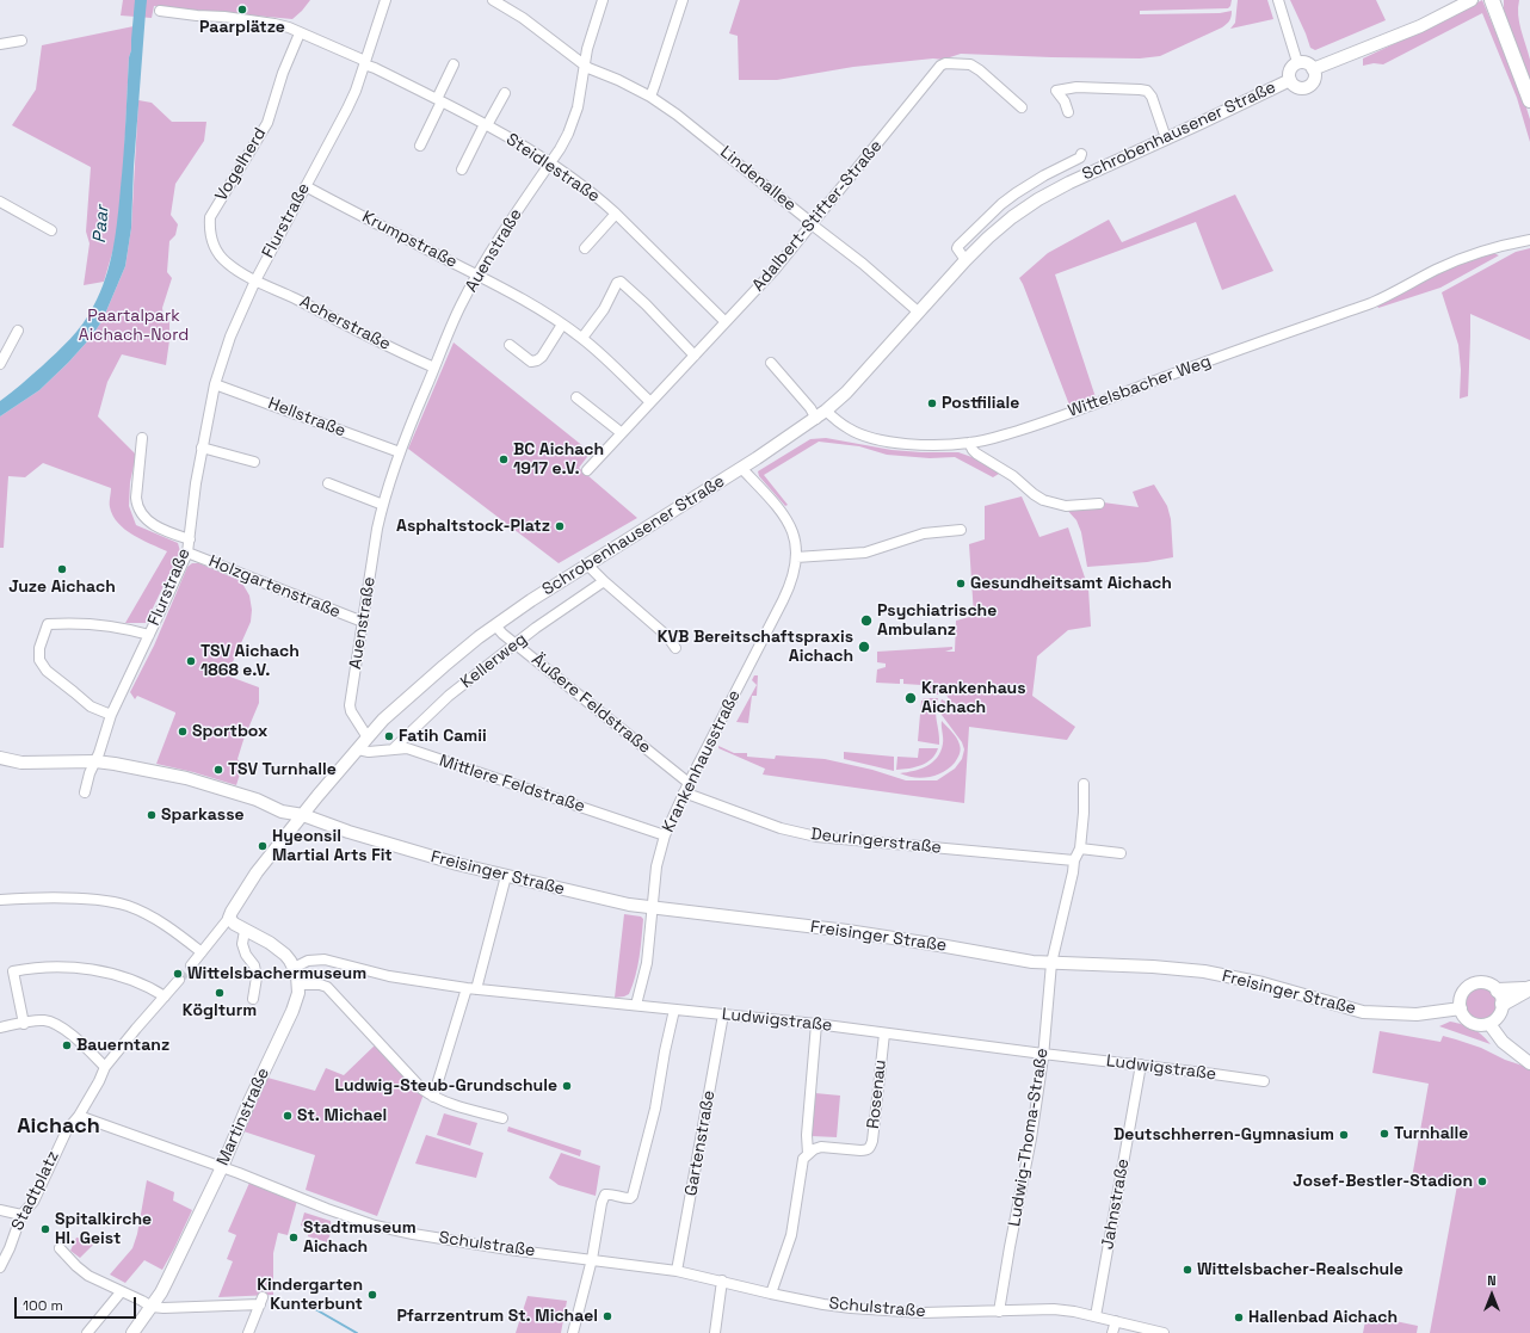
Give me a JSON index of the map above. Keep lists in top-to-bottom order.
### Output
{
  "streets": {
    "main road": ["Schrobenhausener Straße", "Freisinger Straße", "Martinstraße"],
    "street": [
      "Vogelherd",
      "Steidlestraße",
      "Lindenallee",
      "Adalbert-Stifter-Straße",
      "Flurstraße",
      "Krumpstraße",
      "Auenstraße",
      "Acherstraße",
      "Wittelsbacher Weg",
      "Hellstraße",
      "Holzgartenstraße",
      "Kellerweg",
      "Äußere Feldstraße",
      "Krankenhausstraße",
      "Mittlere Feldstraße",
      "Deuringerstraße",
      "Ludwigstraße",
      "Rosenau",
      "Ludwig-Thoma-Straße",
      "Gartenstraße",
      "Stadtplatz",
      "Jahnstraße",
      "Schulstraße"
    ]
  },
  "crossings": [
    ["Schrobenhausener Straße", "Lindenallee"],
    ["Schrobenhausener Straße", "Auenstraße"],
    ["Schrobenhausener Straße", "Wittelsbacher Weg"],
    ["Schrobenhausener Straße", "Äußere Feldstraße"],
    ["Schrobenhausener Straße", "Krankenhausstraße"],
    ["Schrobenhausener Straße", "Mittlere Feldstraße"],
    ["Schrobenhausener Straße", "Freisinger Straße"],
    ["Schrobenhausener Straße", "Martinstraße"],
    ["Vogelherd", "Flurstraße"],
    ["Vogelherd", "Acherstraße"],
    ["Steidlestraße", "Adalbert-Stifter-Straße"],
    ["Steidlestraße", "Flurstraße"],
    ["Steidlestraße", "Auenstraße"],
    ["Lindenallee", "Adalbert-Stifter-Straße"],
    ["Lindenallee", "Auenstraße"],
    ["Adalbert-Stifter-Straße", "Krumpstraße"],
    ["Flurstraße", "Krumpstraße"],
    ["Flurstraße", "Acherstraße"],
    ["Flurstraße", "Hellstraße"],
    ["Flurstraße", "Holzgartenstraße"],
    ["Flurstraße", "Freisinger Straße"],
    ["Krumpstraße", "Auenstraße"],
    ["Auenstraße", "Acherstraße"],
    ["Auenstraße", "Hellstraße"],
    ["Auenstraße", "Holzgartenstraße"],
    ["Kellerweg", "Äußere Feldstraße"],
    ["Kellerweg", "Mittlere Feldstraße"],
    ["Äußere Feldstraße", "Krankenhausstraße"],
    ["Krankenhausstraße", "Mittlere Feldstraße"],
    ["Krankenhausstraße", "Deuringerstraße"],
    ["Krankenhausstraße", "Freisinger Straße"],
    ["Krankenhausstraße", "Ludwigstraße"],
    ["Deuringerstraße", "Ludwig-Thoma-Straße"],
    ["Freisinger Straße", "Ludwig-Thoma-Straße"],
    ["Ludwigstraße", "Rosenau"],
    ["Ludwigstraße", "Martinstraße"],
    ["Ludwigstraße", "Ludwig-Thoma-Straße"],
    ["Ludwigstraße", "Gartenstraße"],
    ["Ludwigstraße", "Jahnstraße"],
    ["Martinstraße", "Schulstraße"],
    ["Ludwig-Thoma-Straße", "Schulstraße"],
    ["Gartenstraße", "Schulstraße"],
    ["Stadtplatz", "Schulstraße"],
    ["Jahnstraße", "Schulstraße"]
  ],
  "districts": ["Aichach"],
  "water": ["Paar"],
  "parks": ["Paartalpark Aichach-Nord"],
  "places": [
    "Paarplätze",
    "Postfiliale",
    "BC Aichach 1917 e.V.",
    "Asphaltstock-Platz",
    "Juze Aichach",
    "Gesundheitsamt Aichach",
    "Psychiatrische Ambulanz",
    "KVB Bereitschaftspraxis Aichach",
    "TSV Aichach 1868 e.V.",
    "Krankenhaus Aichach",
    "Sportbox",
    "Fatih Camii",
    "TSV Turnhalle",
    "Sparkasse",
    "Hyeonsil Martial Arts Fit",
    "Wittelsbachermuseum",
    "Köglturm",
    "Bauerntanz",
    "Ludwig-Steub-Grundschule",
    "St. Michael",
    "Turnhalle",
    "Deutschherren-Gymnasium",
    "Josef-Bestler-Stadion",
    "Spitalkirche Hl. Geist",
    "Stadtmuseum Aichach",
    "Wittelsbacher-Realschule",
    "Kindergarten Kunterbunt",
    "Pfarrzentrum St. Michael",
    "Hallenbad Aichach"
  ],
  "scale_bar": "100 m",
  "north": "top"
}
